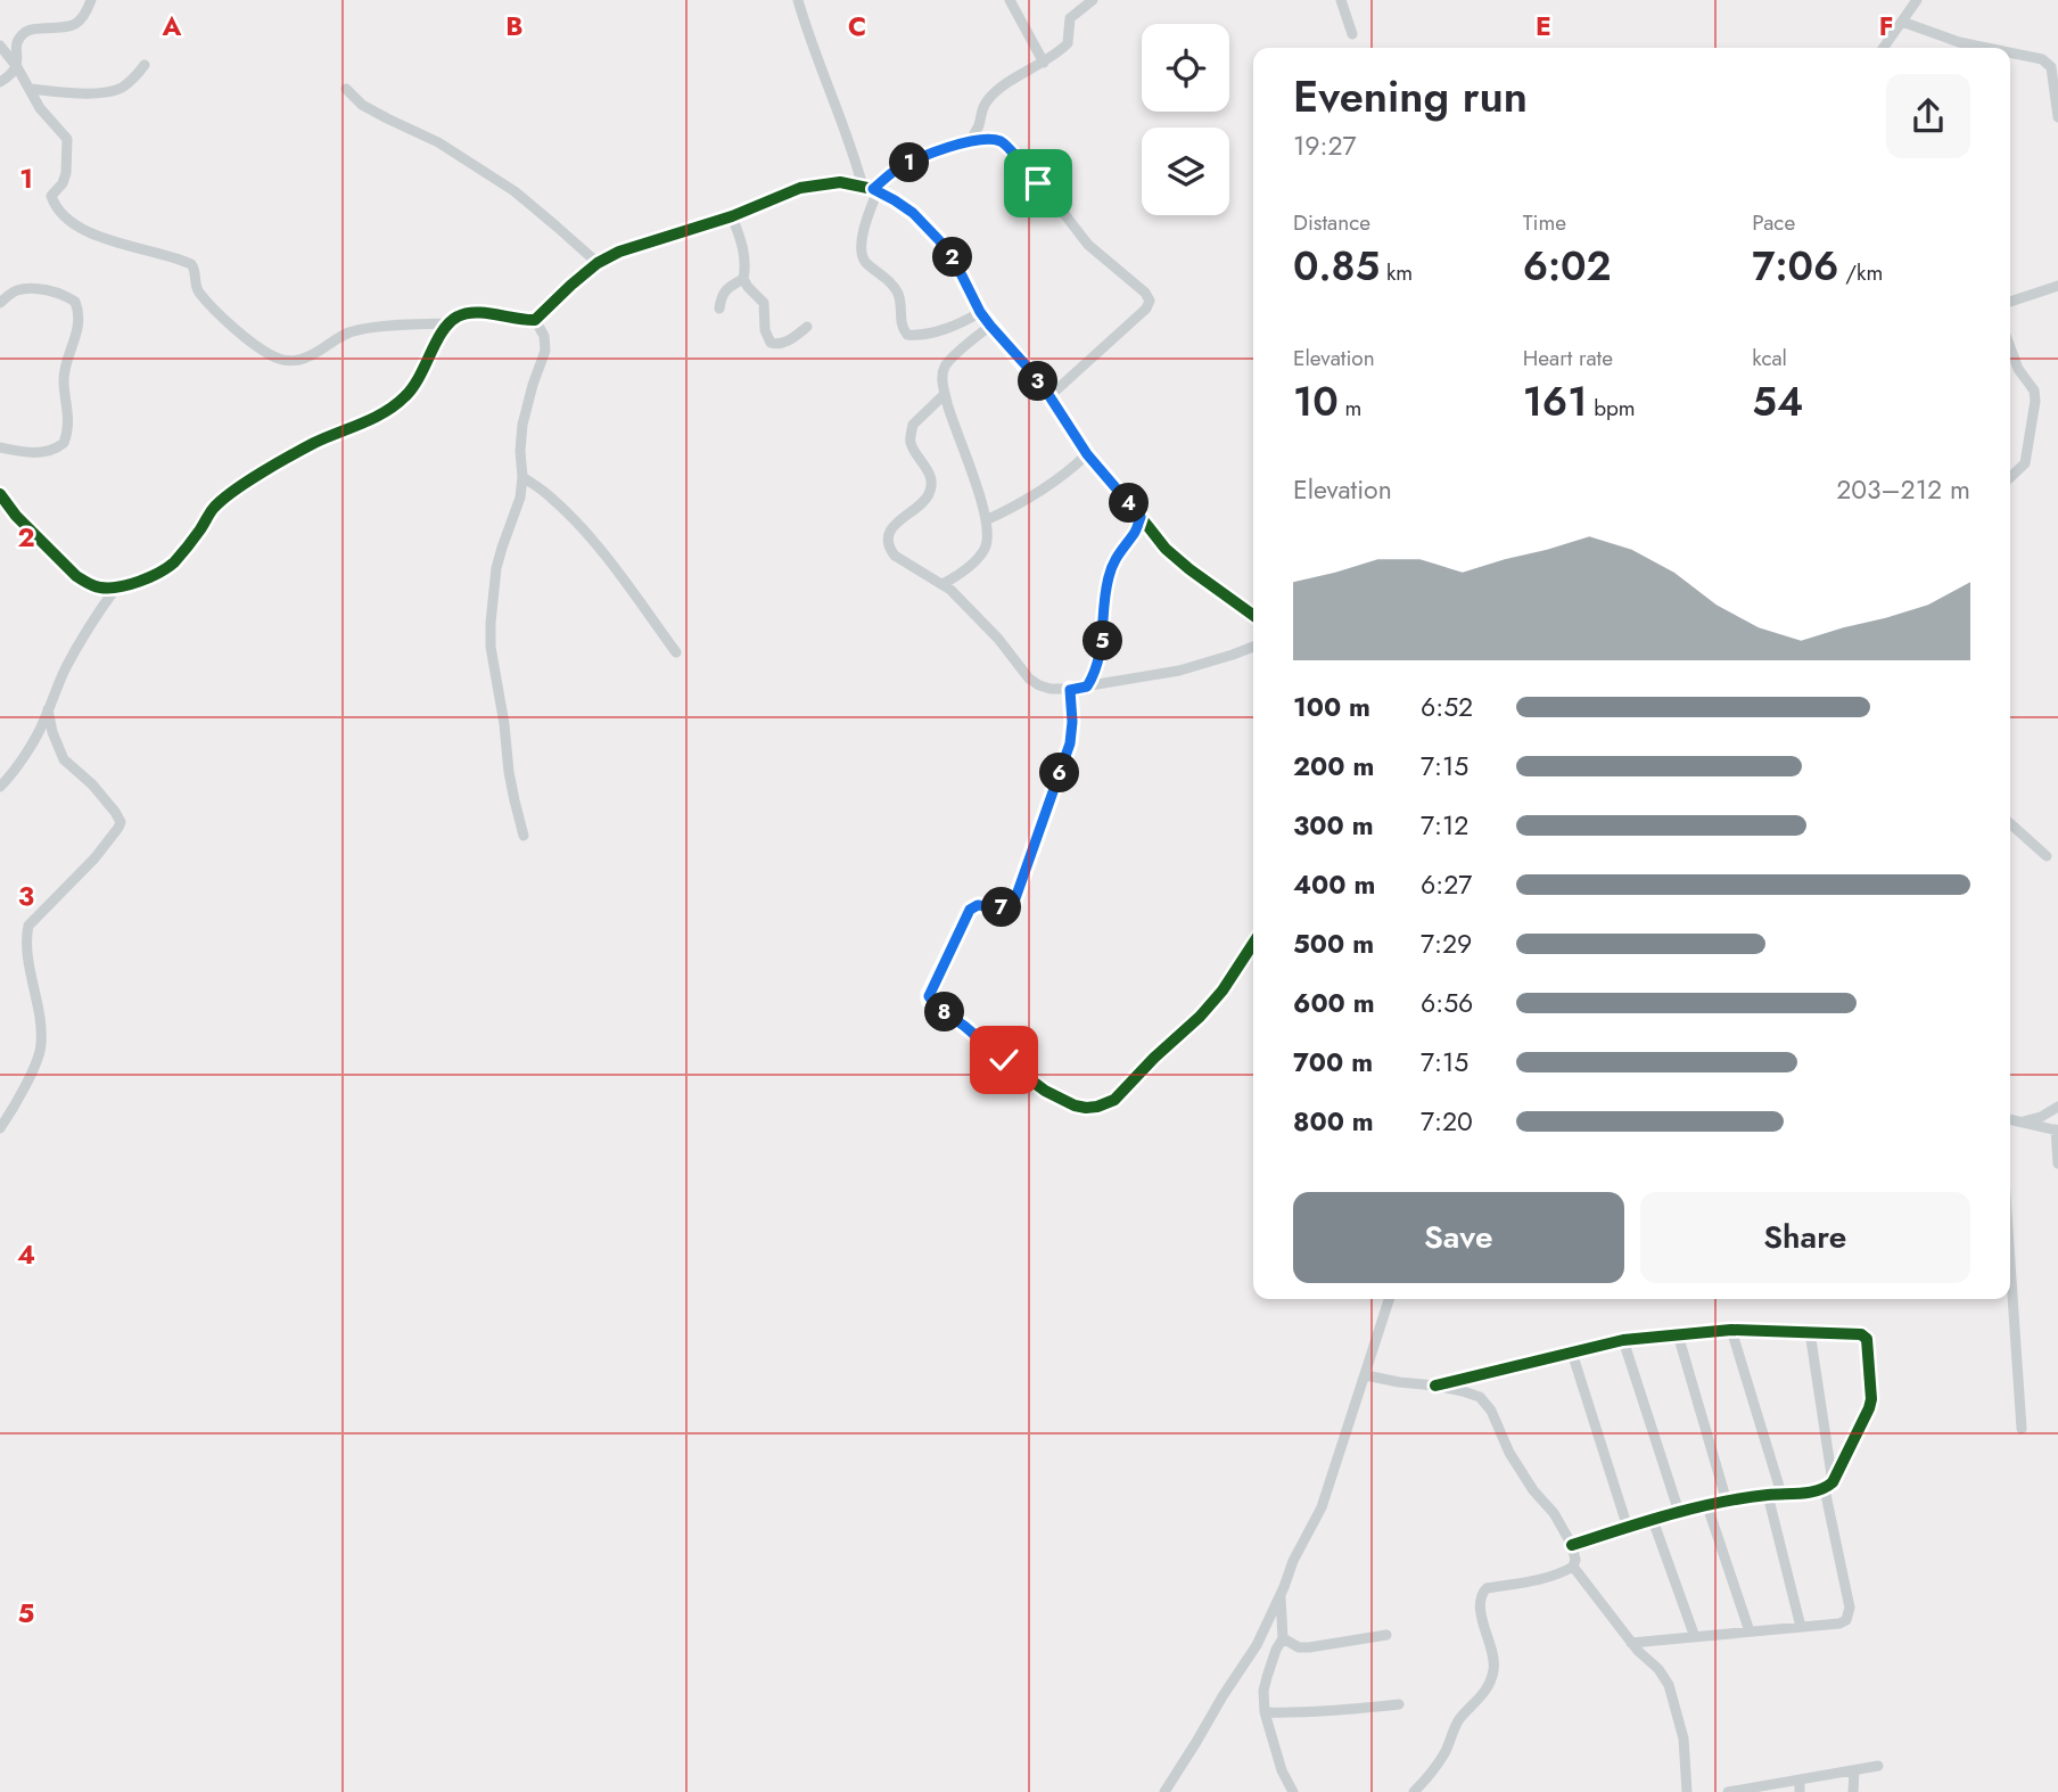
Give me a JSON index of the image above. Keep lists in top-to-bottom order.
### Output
{
  "page": {
    "heading": ["Evening run", "19:27"],
    "pins": [
      "1",
      "2",
      "3",
      "4",
      "5",
      "6",
      "7",
      "8"
    ],
    "stats": [
      ["Distance", "0.85 km"],
      ["Time", "6:02"],
      ["Pace", "7:06 /km"],
      ["Elevation", "10 m"],
      ["Heart rate", "161 bpm"],
      ["kcal", "54"]
    ],
    "chart": ["Elevation", "203–212 m"],
    "list": [
      {
        "name": "100 m",
        "note": "6:52"
      },
      {
        "name": "200 m",
        "note": "7:15"
      },
      {
        "name": "300 m",
        "note": "7:12"
      },
      {
        "name": "400 m",
        "note": "6:27"
      },
      {
        "name": "500 m",
        "note": "7:29"
      },
      {
        "name": "600 m",
        "note": "6:56"
      },
      {
        "name": "700 m",
        "note": "7:15"
      },
      {
        "name": "800 m",
        "note": "7:20"
      }
    ],
    "buttons": ["Save", "Share"]
  },
  "grid": {
    "columns": [
      "A",
      "B",
      "C",
      "E",
      "F"
    ],
    "rows": [
      "1",
      "2",
      "3",
      "4",
      "5"
    ]
  }
}
